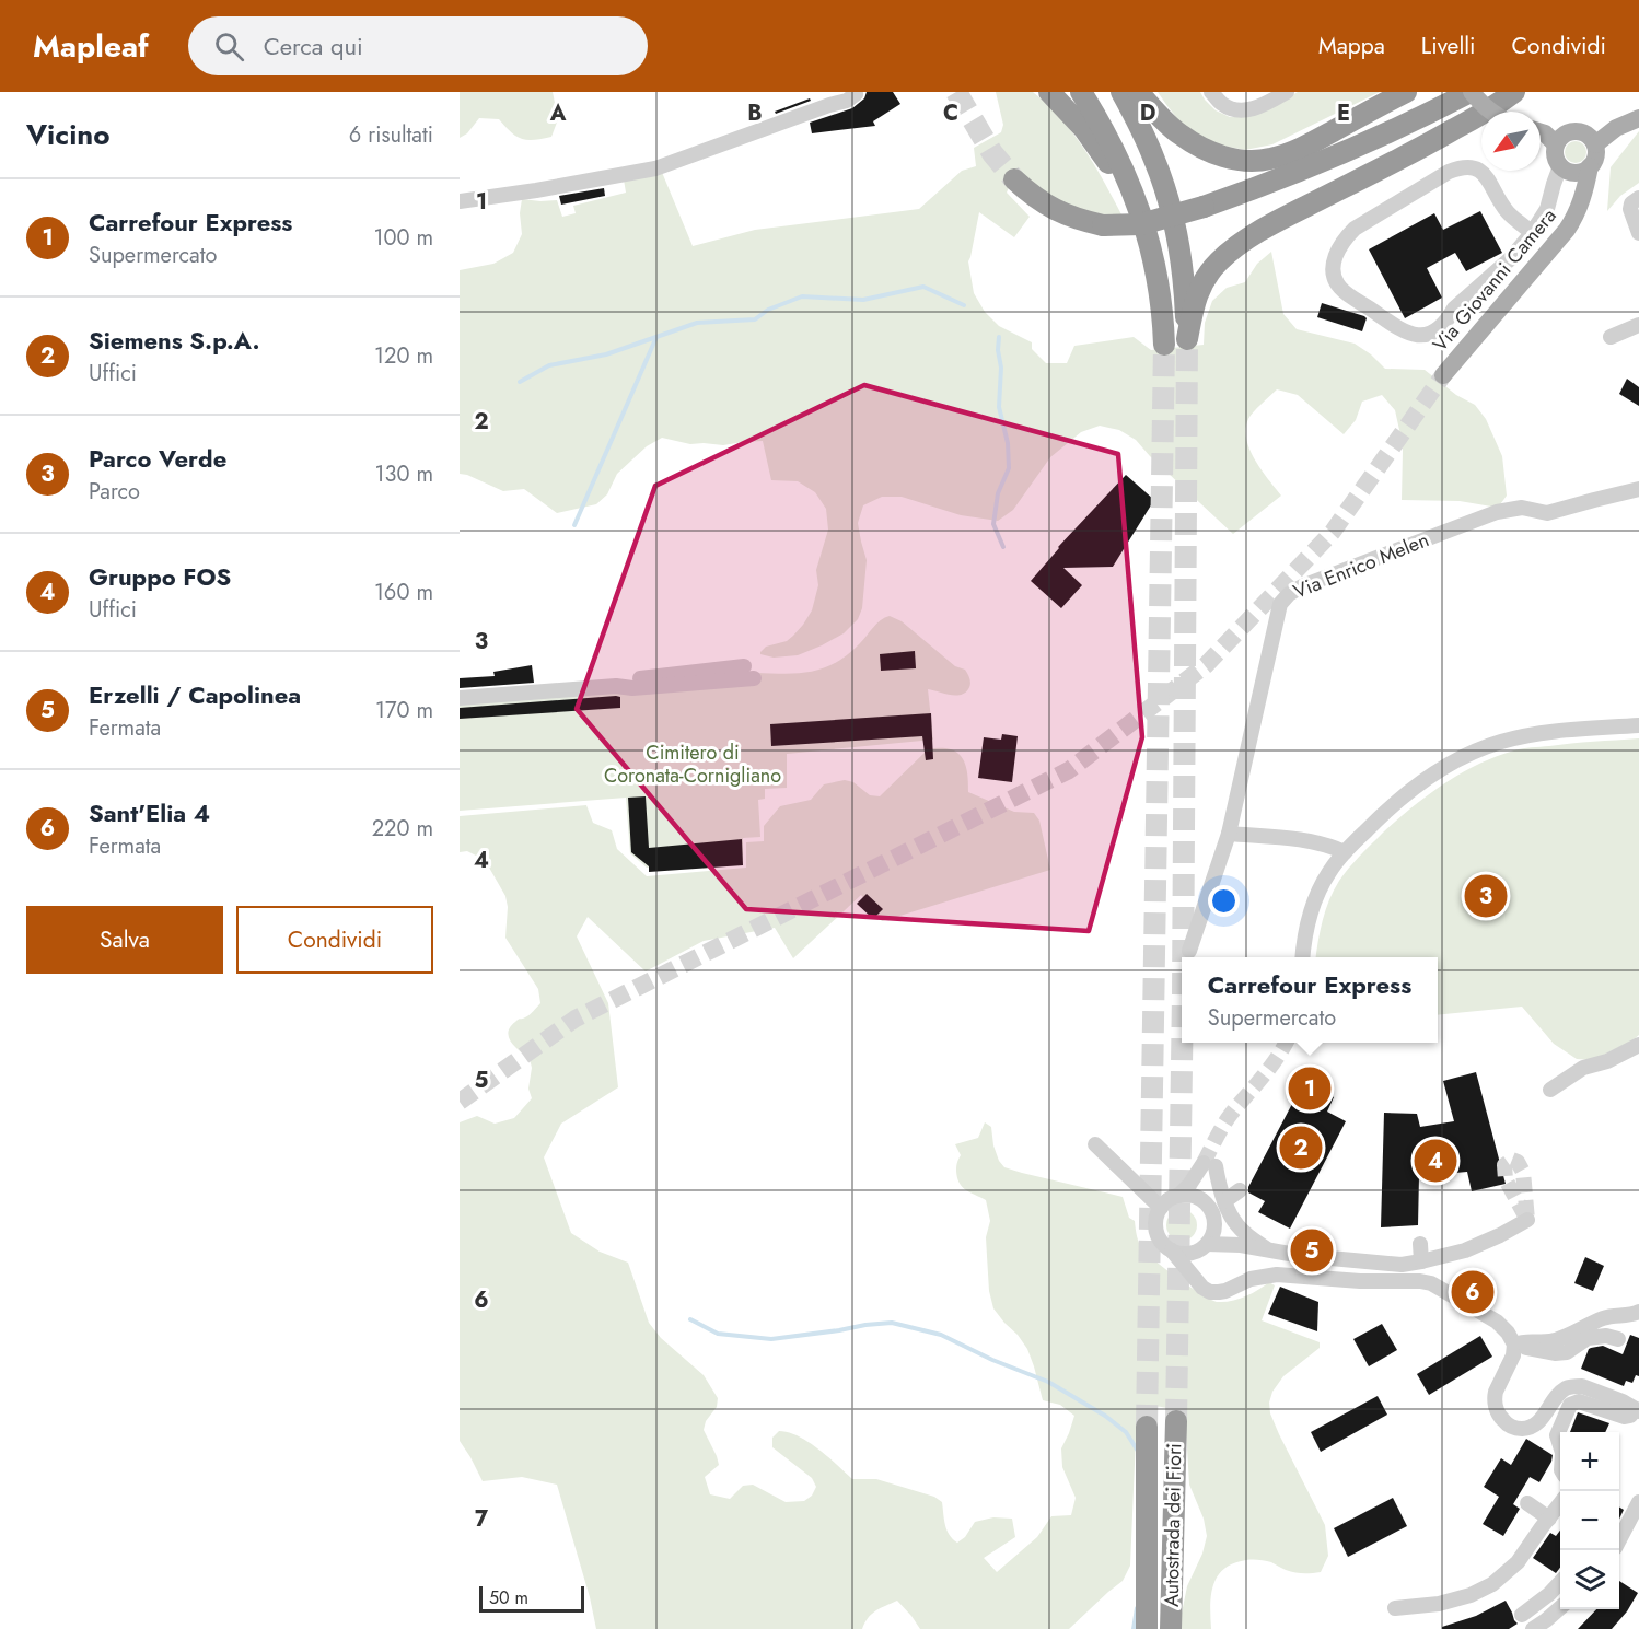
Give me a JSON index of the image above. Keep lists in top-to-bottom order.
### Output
{
  "streets": {
    "highway": ["Autostrada dei Fiori"],
    "main road": ["Via Giovanni Camera"],
    "street": ["Via Enrico Melen"]
  },
  "parks": ["Cimitero di Coronata-Cornigliano"],
  "scale_bar": "50 m",
  "north": "bottom left",
  "page": {
    "header": "Mapleaf",
    "search": "Cerca qui",
    "nav": ["Mappa", "Livelli", "Condividi"],
    "heading": ["Vicino", "6 risultati"],
    "list": [
      {
        "mark": "1",
        "name": "Carrefour Express",
        "note": "Supermercato",
        "value": "100 m"
      },
      {
        "mark": "2",
        "name": "Siemens S.p.A.",
        "note": "Uffici",
        "value": "120 m"
      },
      {
        "mark": "3",
        "name": "Parco Verde",
        "note": "Parco",
        "value": "130 m"
      },
      {
        "mark": "4",
        "name": "Gruppo FOS",
        "note": "Uffici",
        "value": "160 m"
      },
      {
        "mark": "5",
        "name": "Erzelli / Capolinea",
        "note": "Fermata",
        "value": "170 m"
      },
      {
        "mark": "6",
        "name": "Sant'Elia 4",
        "note": "Fermata",
        "value": "220 m"
      }
    ],
    "pins": [
      "3",
      "1",
      "2",
      "4",
      "5",
      "6"
    ],
    "buttons": ["Salva", "Condividi"],
    "popup": ["Carrefour Express", "Supermercato"],
    "map_buttons": ["+", "−"],
    "scale": "50 m"
  },
  "grid": {
    "columns": [
      "A",
      "B",
      "C",
      "D",
      "E"
    ],
    "rows": [
      "1",
      "2",
      "3",
      "4",
      "5",
      "6",
      "7"
    ]
  }
}
